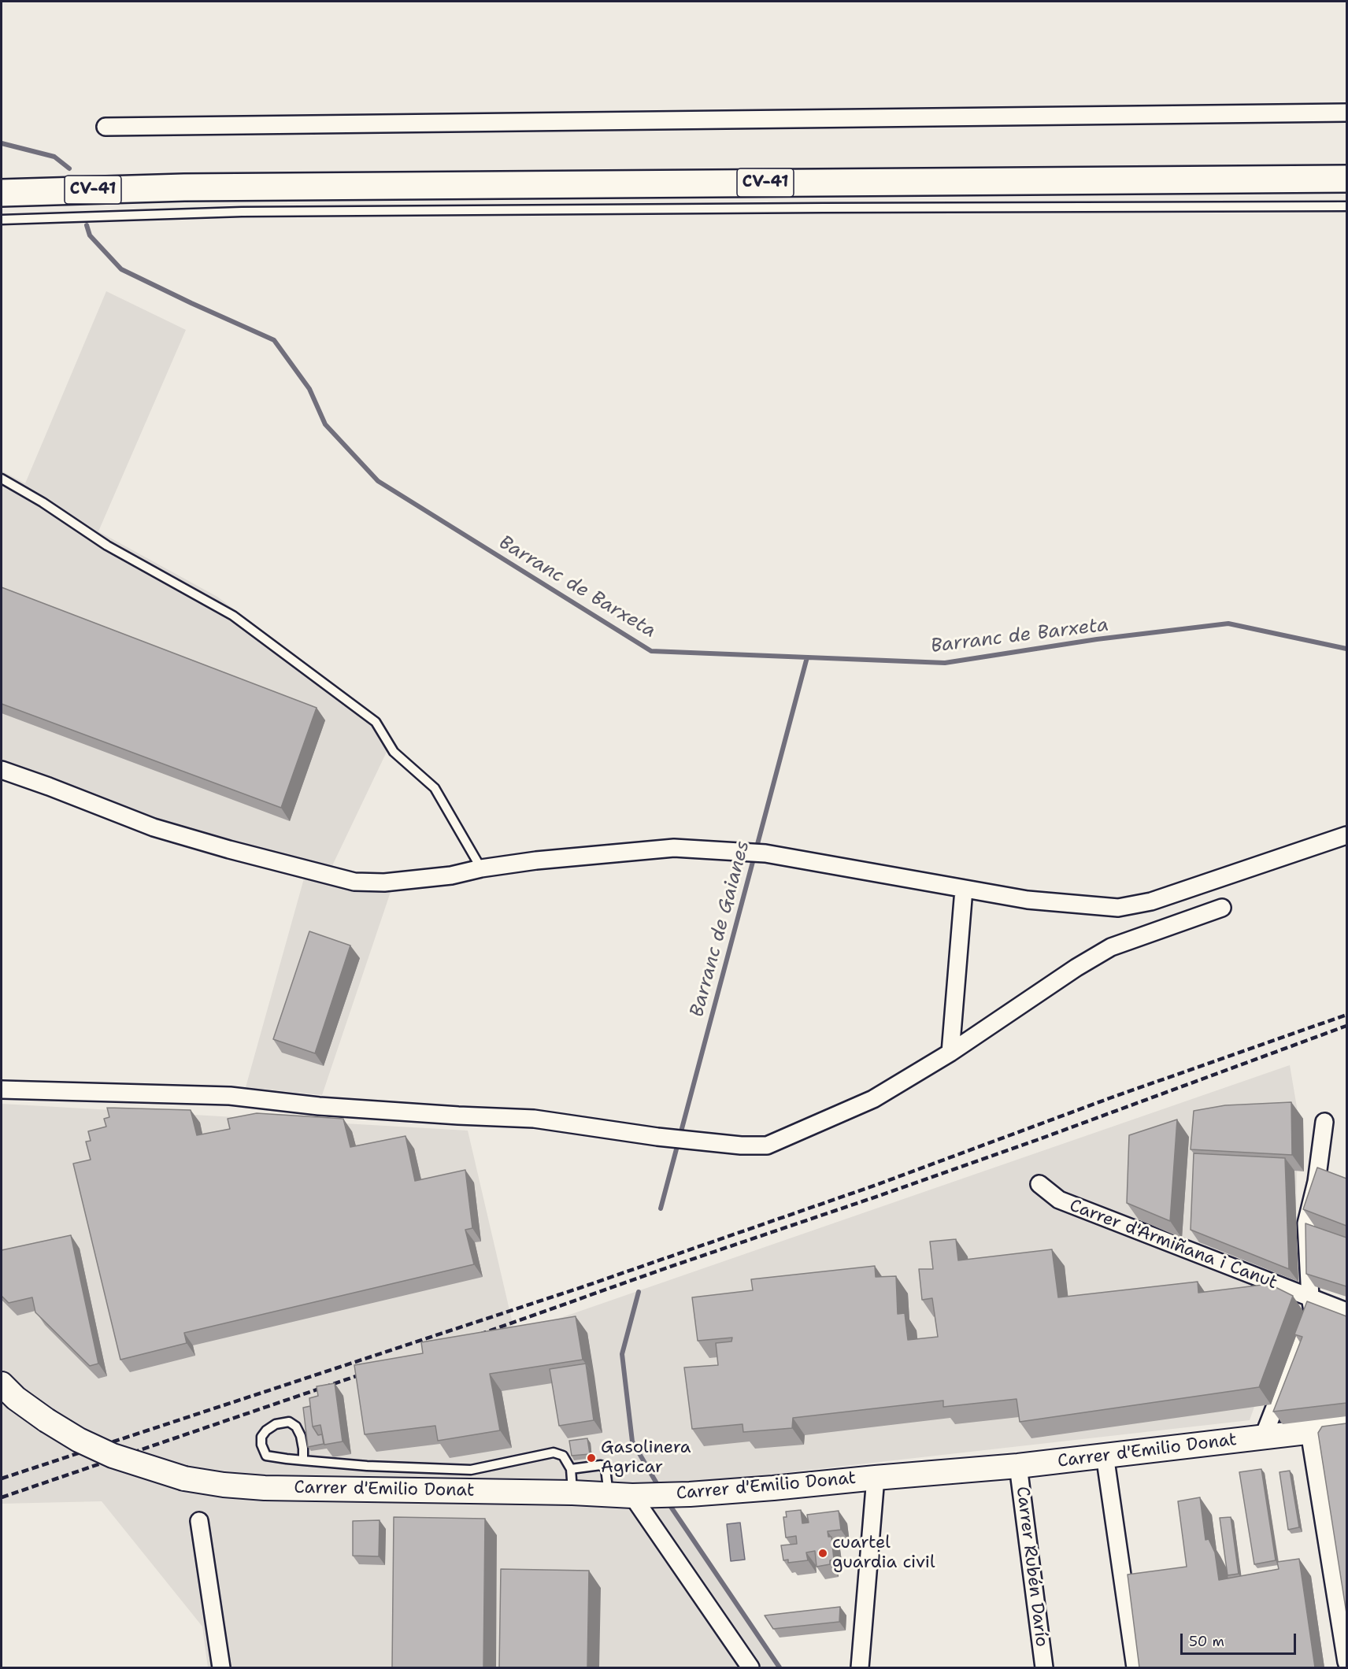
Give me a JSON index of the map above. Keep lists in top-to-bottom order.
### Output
{
  "streets": {
    "main road": ["CV-41"],
    "street": ["Carrer d'Armiñana i Canut", "Carrer d'Emilio Donat", "Carrer Rubén Darío"]
  },
  "crossings": [
    ["Carrer d'Emilio Donat", "Carrer Rubén Darío"]
  ],
  "water": ["Barranc de Barxeta", "Barranc de Gaianes"],
  "places": ["Gasolinera Agricar", "cuartel guardia civil"],
  "scale_bar": "50 m"
}
